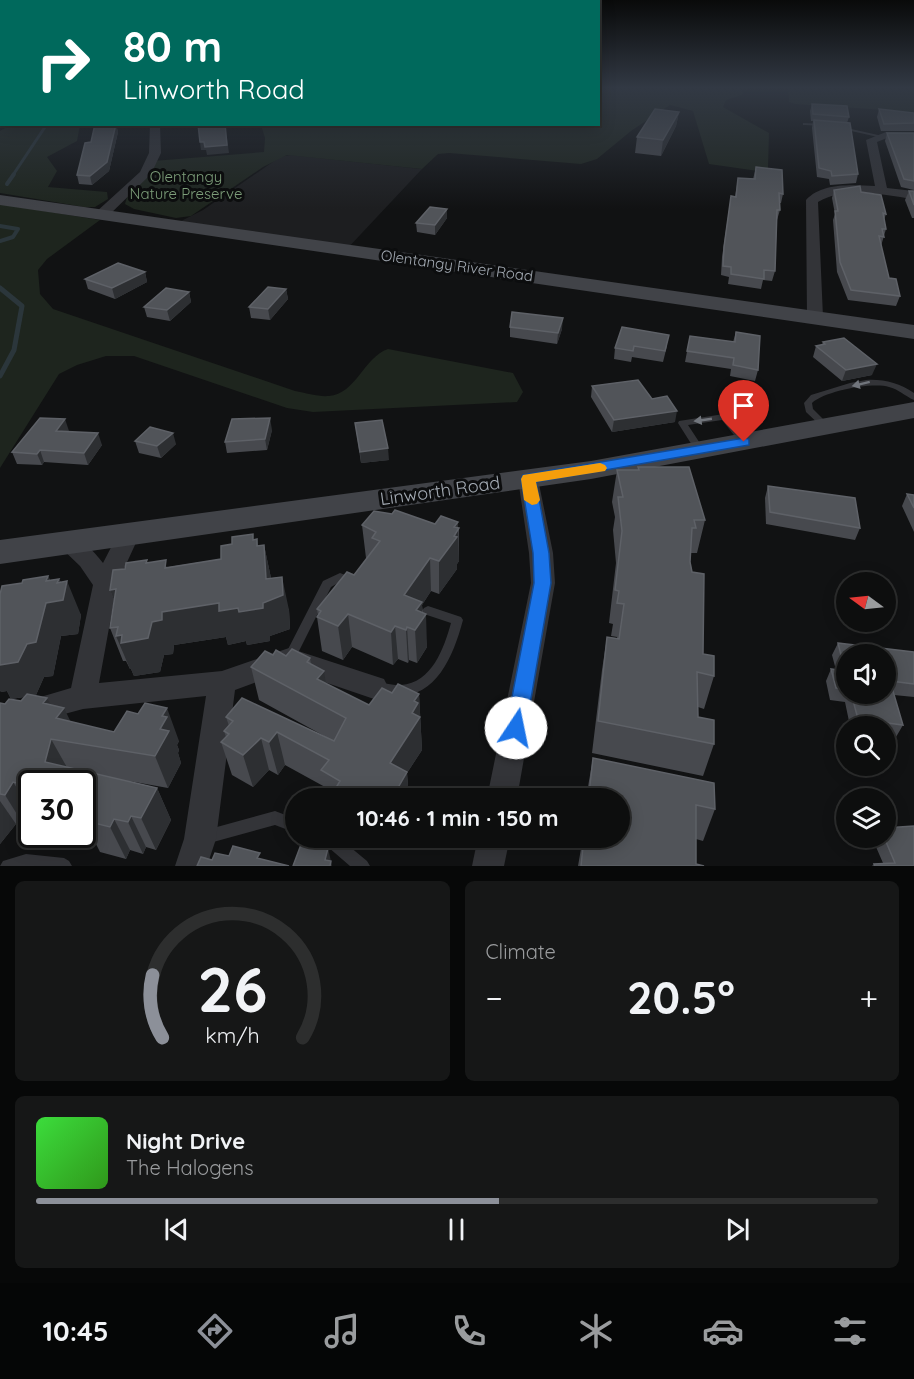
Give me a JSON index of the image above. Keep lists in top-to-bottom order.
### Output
{
  "streets": {
    "main road": ["Olentangy River Road", "Linworth Road"]
  },
  "parks": ["Olentangy Nature Preserve"],
  "north": "left",
  "page": {
    "turn": ["80 m", "Linworth Road"],
    "limit": "30",
    "trip": "10:46 · 1 min · 150 m",
    "tile": "Climate",
    "heat": ["−", "20.5°", "+"],
    "song": ["Night Drive", "The Halogens"],
    "tabs": "10:45",
    "gauge": ["26", "km/h"]
  }
}
